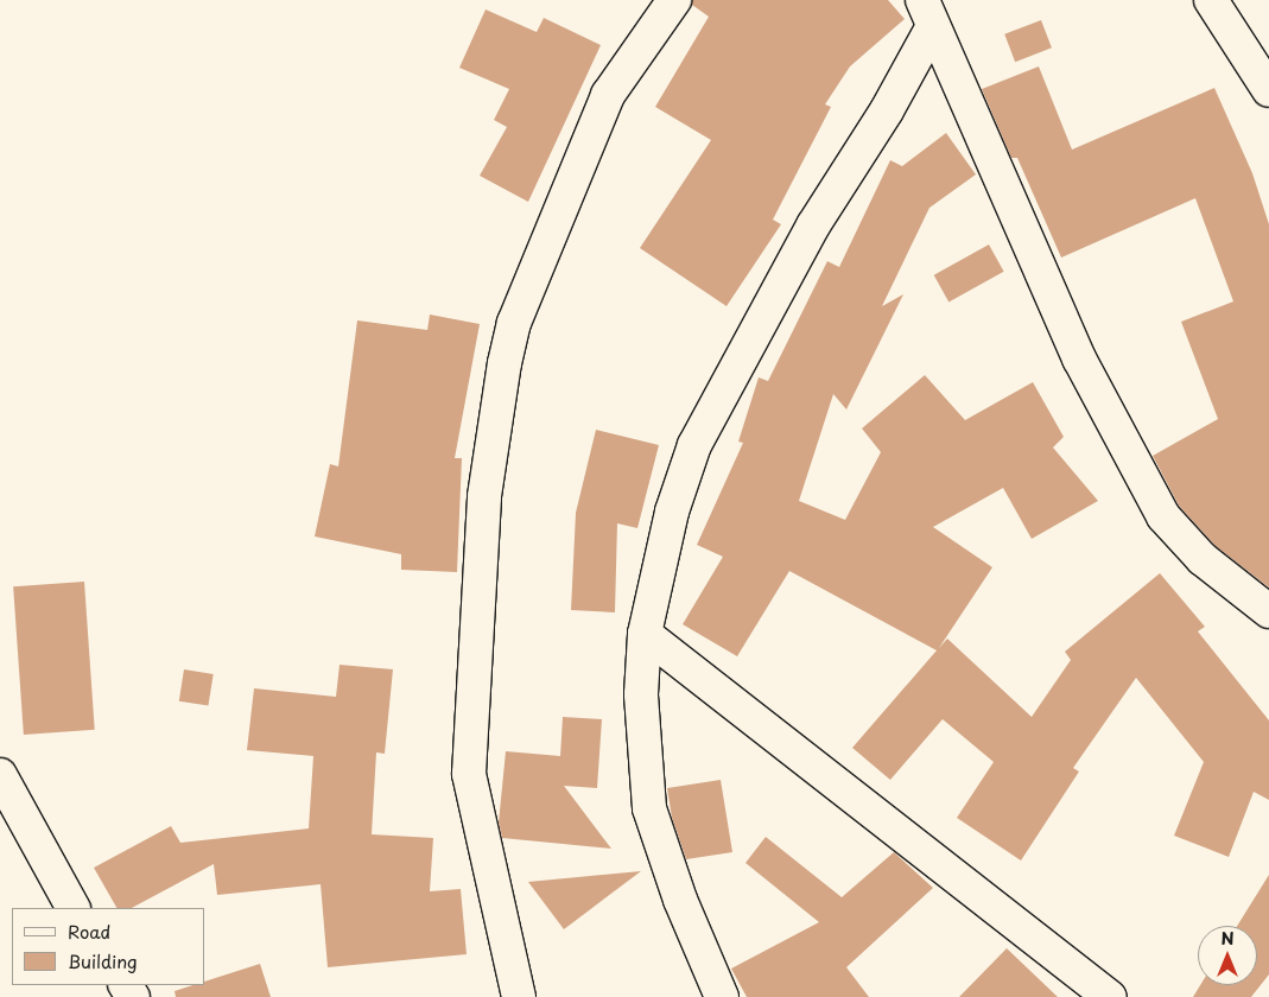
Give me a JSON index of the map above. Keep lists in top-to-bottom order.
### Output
{
  "legend": ["Road", "Building"],
  "north": "top"
}
